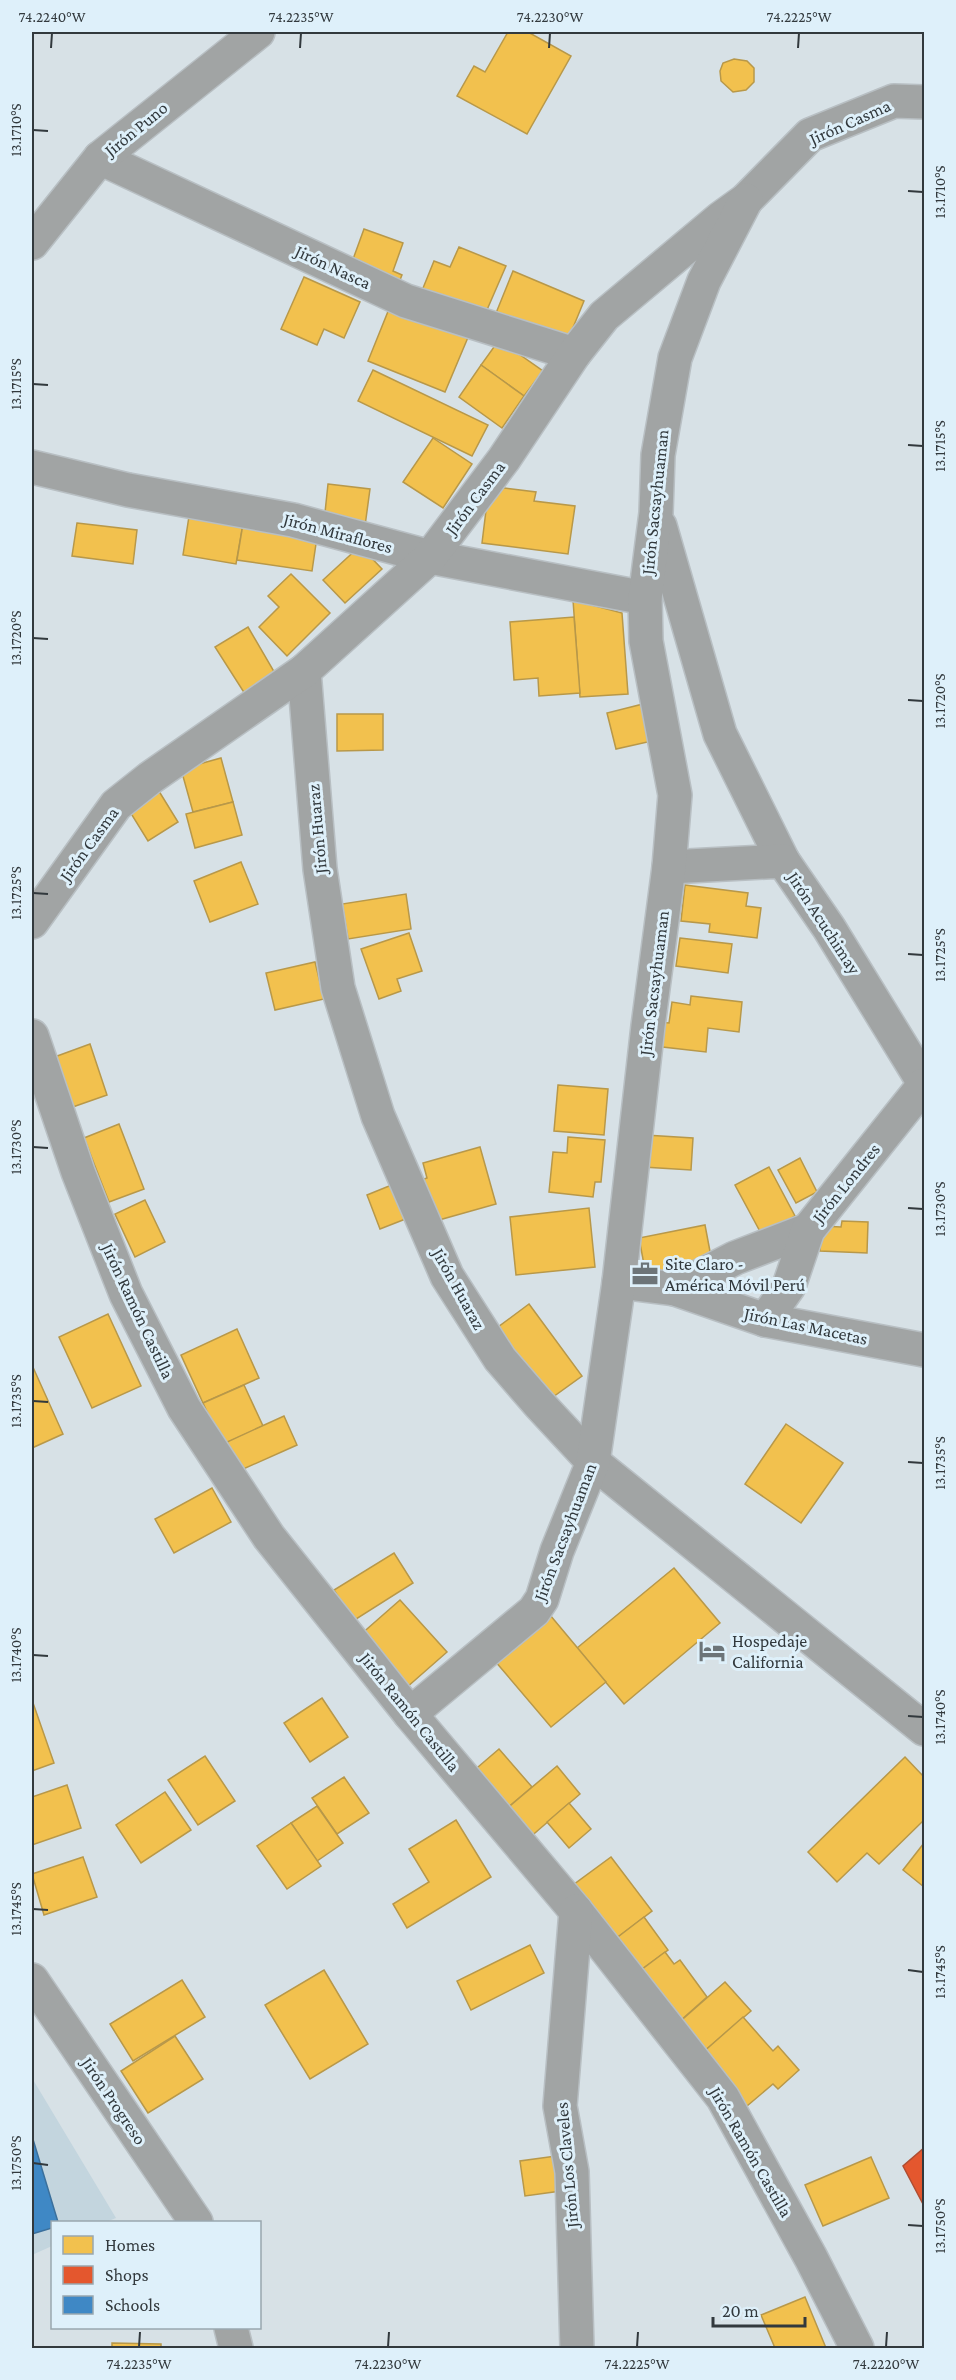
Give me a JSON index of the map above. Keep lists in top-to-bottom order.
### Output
{
  "streets": {
    "street": [
      "Jirón Casma",
      "Jirón Puno",
      "Jirón Nasca",
      "Jirón Sacsayhuaman",
      "Jirón Miraflores",
      "Jirón Huaraz",
      "Jirón Acuchimay",
      "Jirón Londres",
      "Jirón Ramón Castilla",
      "Jirón Las Macetas",
      "Jirón Progreso",
      "Jirón Los Claveles"
    ]
  },
  "crossings": [
    ["Jirón Casma", "Jirón Nasca"],
    ["Jirón Casma", "Jirón Sacsayhuaman"],
    ["Jirón Casma", "Jirón Miraflores"],
    ["Jirón Casma", "Jirón Huaraz"],
    ["Jirón Puno", "Jirón Nasca"],
    ["Jirón Sacsayhuaman", "Jirón Miraflores"],
    ["Jirón Sacsayhuaman", "Jirón Huaraz"],
    ["Jirón Sacsayhuaman", "Jirón Acuchimay"],
    ["Jirón Sacsayhuaman", "Jirón Ramón Castilla"],
    ["Jirón Sacsayhuaman", "Jirón Las Macetas"],
    ["Jirón Acuchimay", "Jirón Londres"],
    ["Jirón Londres", "Jirón Las Macetas"],
    ["Jirón Ramón Castilla", "Jirón Los Claveles"]
  ],
  "places": {
    "office": ["Site Claro - América Móvil Perú"],
    "hotel": ["Hospedaje California"]
  },
  "legend": ["Homes", "Shops", "Schools"],
  "scale_bar": "20 m",
  "coordinates": [
    "74.2240°W",
    "74.2235°W",
    "74.2230°W",
    "74.2225°W",
    "13.1710°S",
    "13.1715°S",
    "13.1720°S",
    "13.1725°S",
    "13.1730°S",
    "13.1735°S",
    "13.1740°S",
    "13.1745°S",
    "13.1750°S",
    "74.2220°W"
  ]
}
